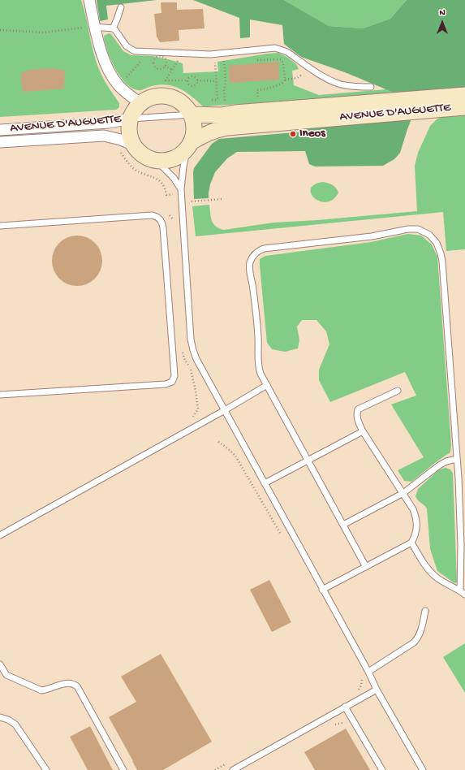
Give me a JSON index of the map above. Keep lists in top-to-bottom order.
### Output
{
  "streets": {
    "main road": ["AVENUE D'AUGUETTE"]
  },
  "places": ["Ineos"],
  "north": "top"
}
